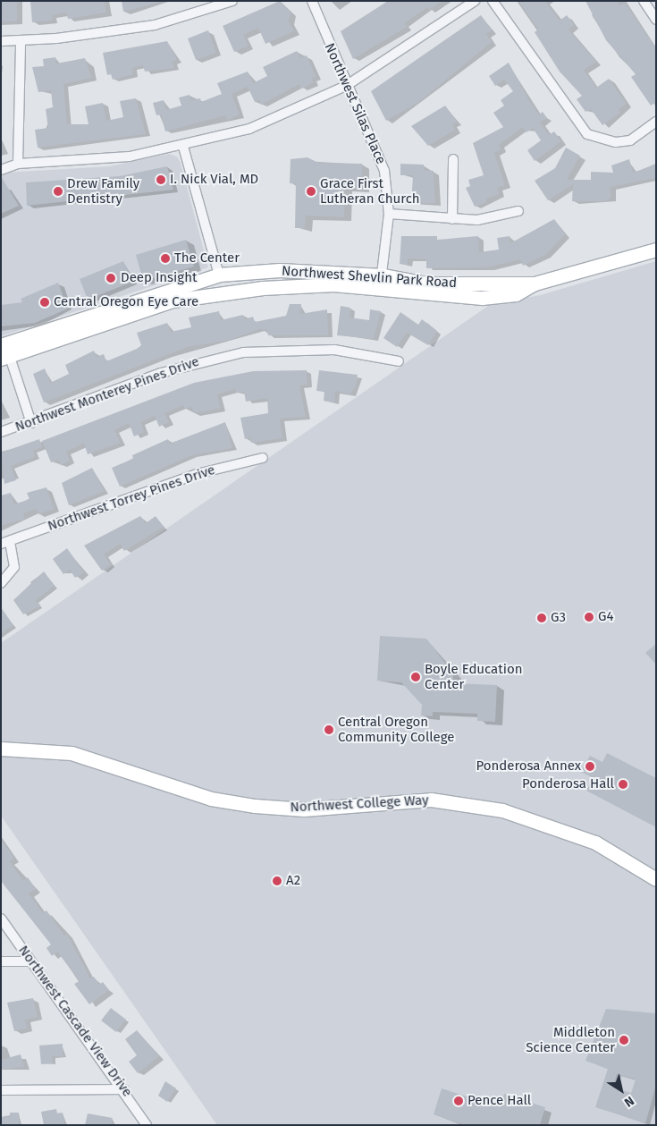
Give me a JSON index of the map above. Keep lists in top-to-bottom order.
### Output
{
  "streets": {
    "main road": ["Northwest Shevlin Park Road", "Northwest College Way"],
    "street": [
      "Northwest Silas Place",
      "Northwest Monterey Pines Drive",
      "Northwest Torrey Pines Drive",
      "Northwest Cascade View Drive"
    ]
  },
  "crossings": [
    ["Northwest Silas Place", "Northwest Shevlin Park Road"]
  ],
  "places": [
    "I. Nick Vial, MD",
    "Drew Family Dentistry",
    "Grace First Lutheran Church",
    "The Center",
    "Deep Insight",
    "Central Oregon Eye Care",
    "G4",
    "G3",
    "Boyle Education Center",
    "Central Oregon Community College",
    "Ponderosa Annex",
    "Ponderosa Hall",
    "A2",
    "Middleton Science Center",
    "Pence Hall"
  ],
  "north": "bottom right"
}
